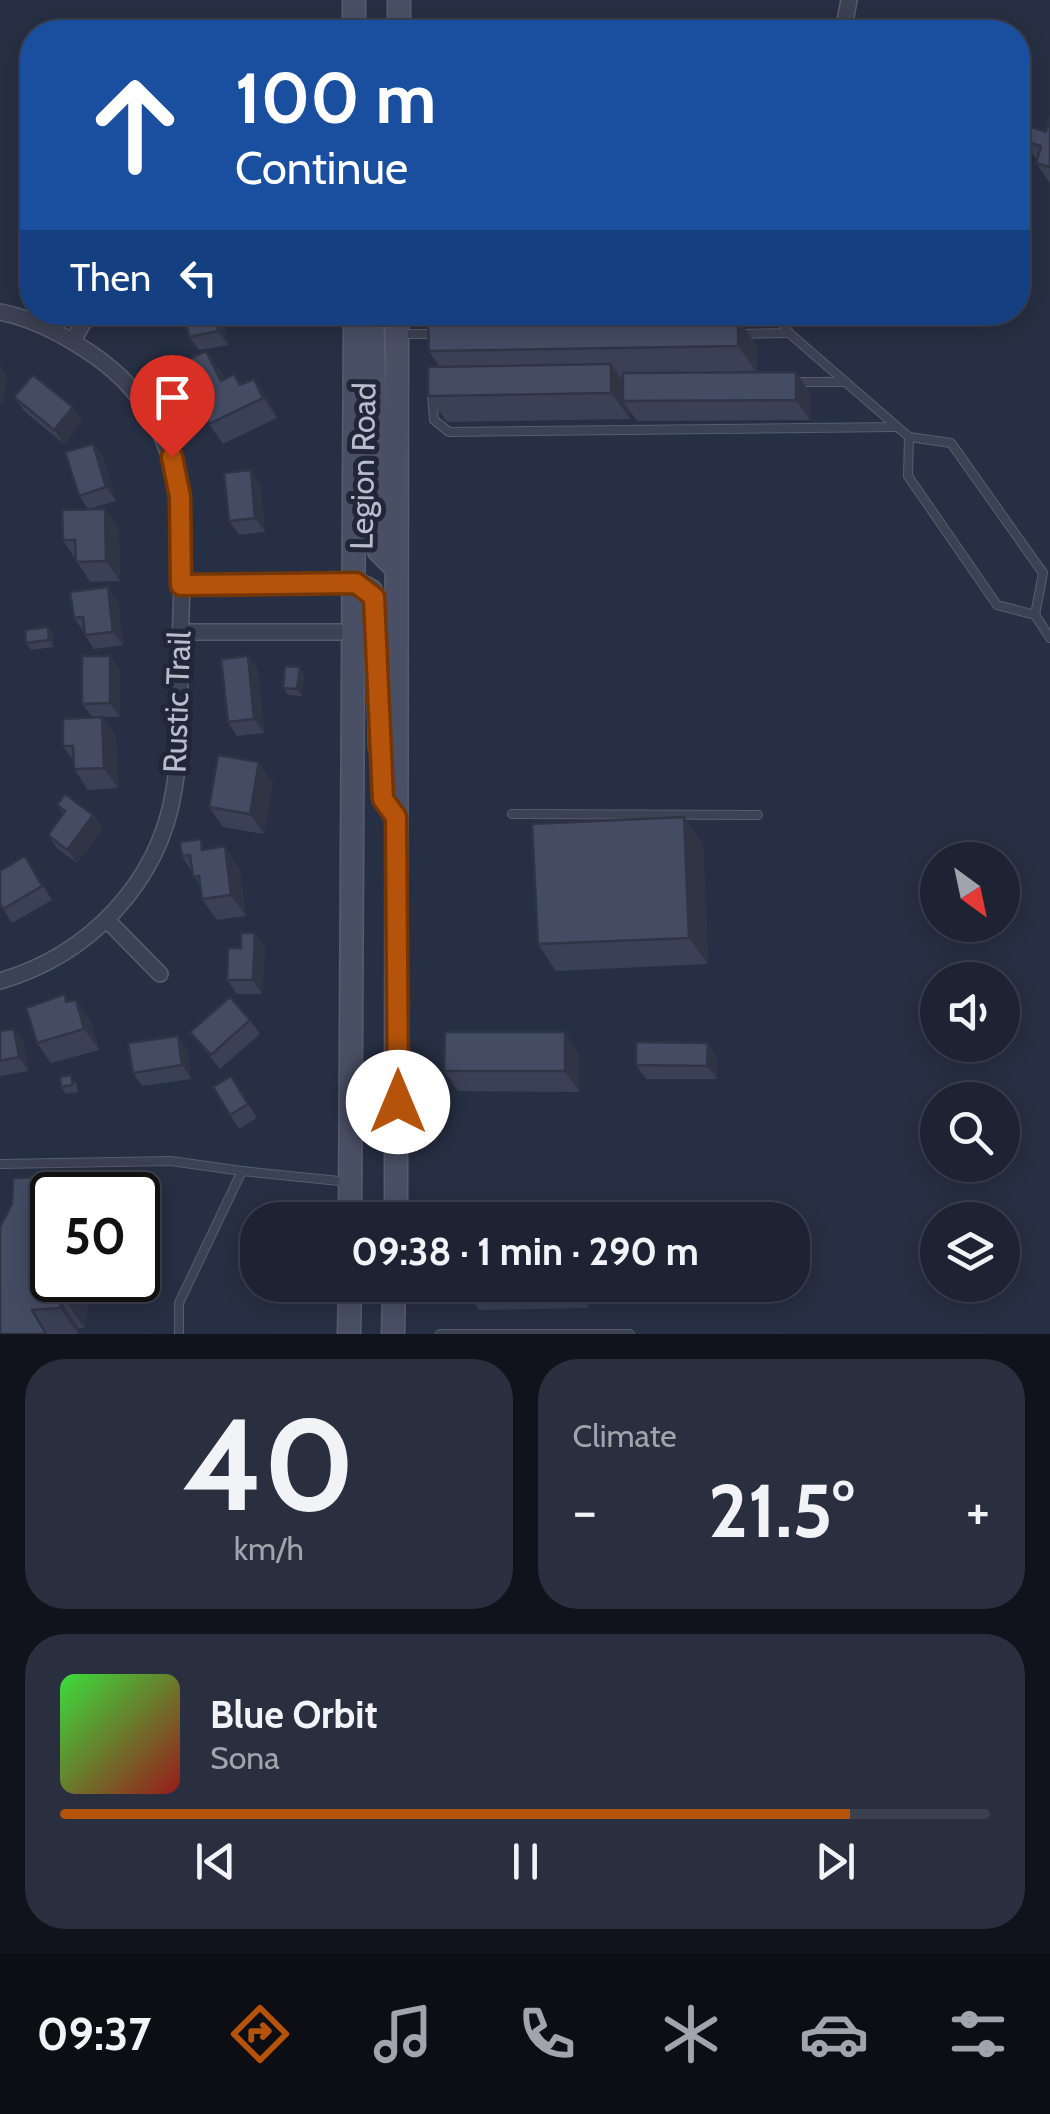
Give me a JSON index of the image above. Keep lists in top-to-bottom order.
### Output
{
  "streets": {
    "main road": ["Legion Road"],
    "street": ["Rustic Trail"]
  },
  "north": "bottom right",
  "page": {
    "turn": ["100 m", "Continue"],
    "then": "Then",
    "limit": "50",
    "trip": "09:38 · 1 min · 290 m",
    "tile": [
      ["40", "km/h"],
      "Climate"
    ],
    "heat": ["−", "21.5°", "+"],
    "song": ["Blue Orbit", "Sona"],
    "tabs": "09:37"
  }
}
